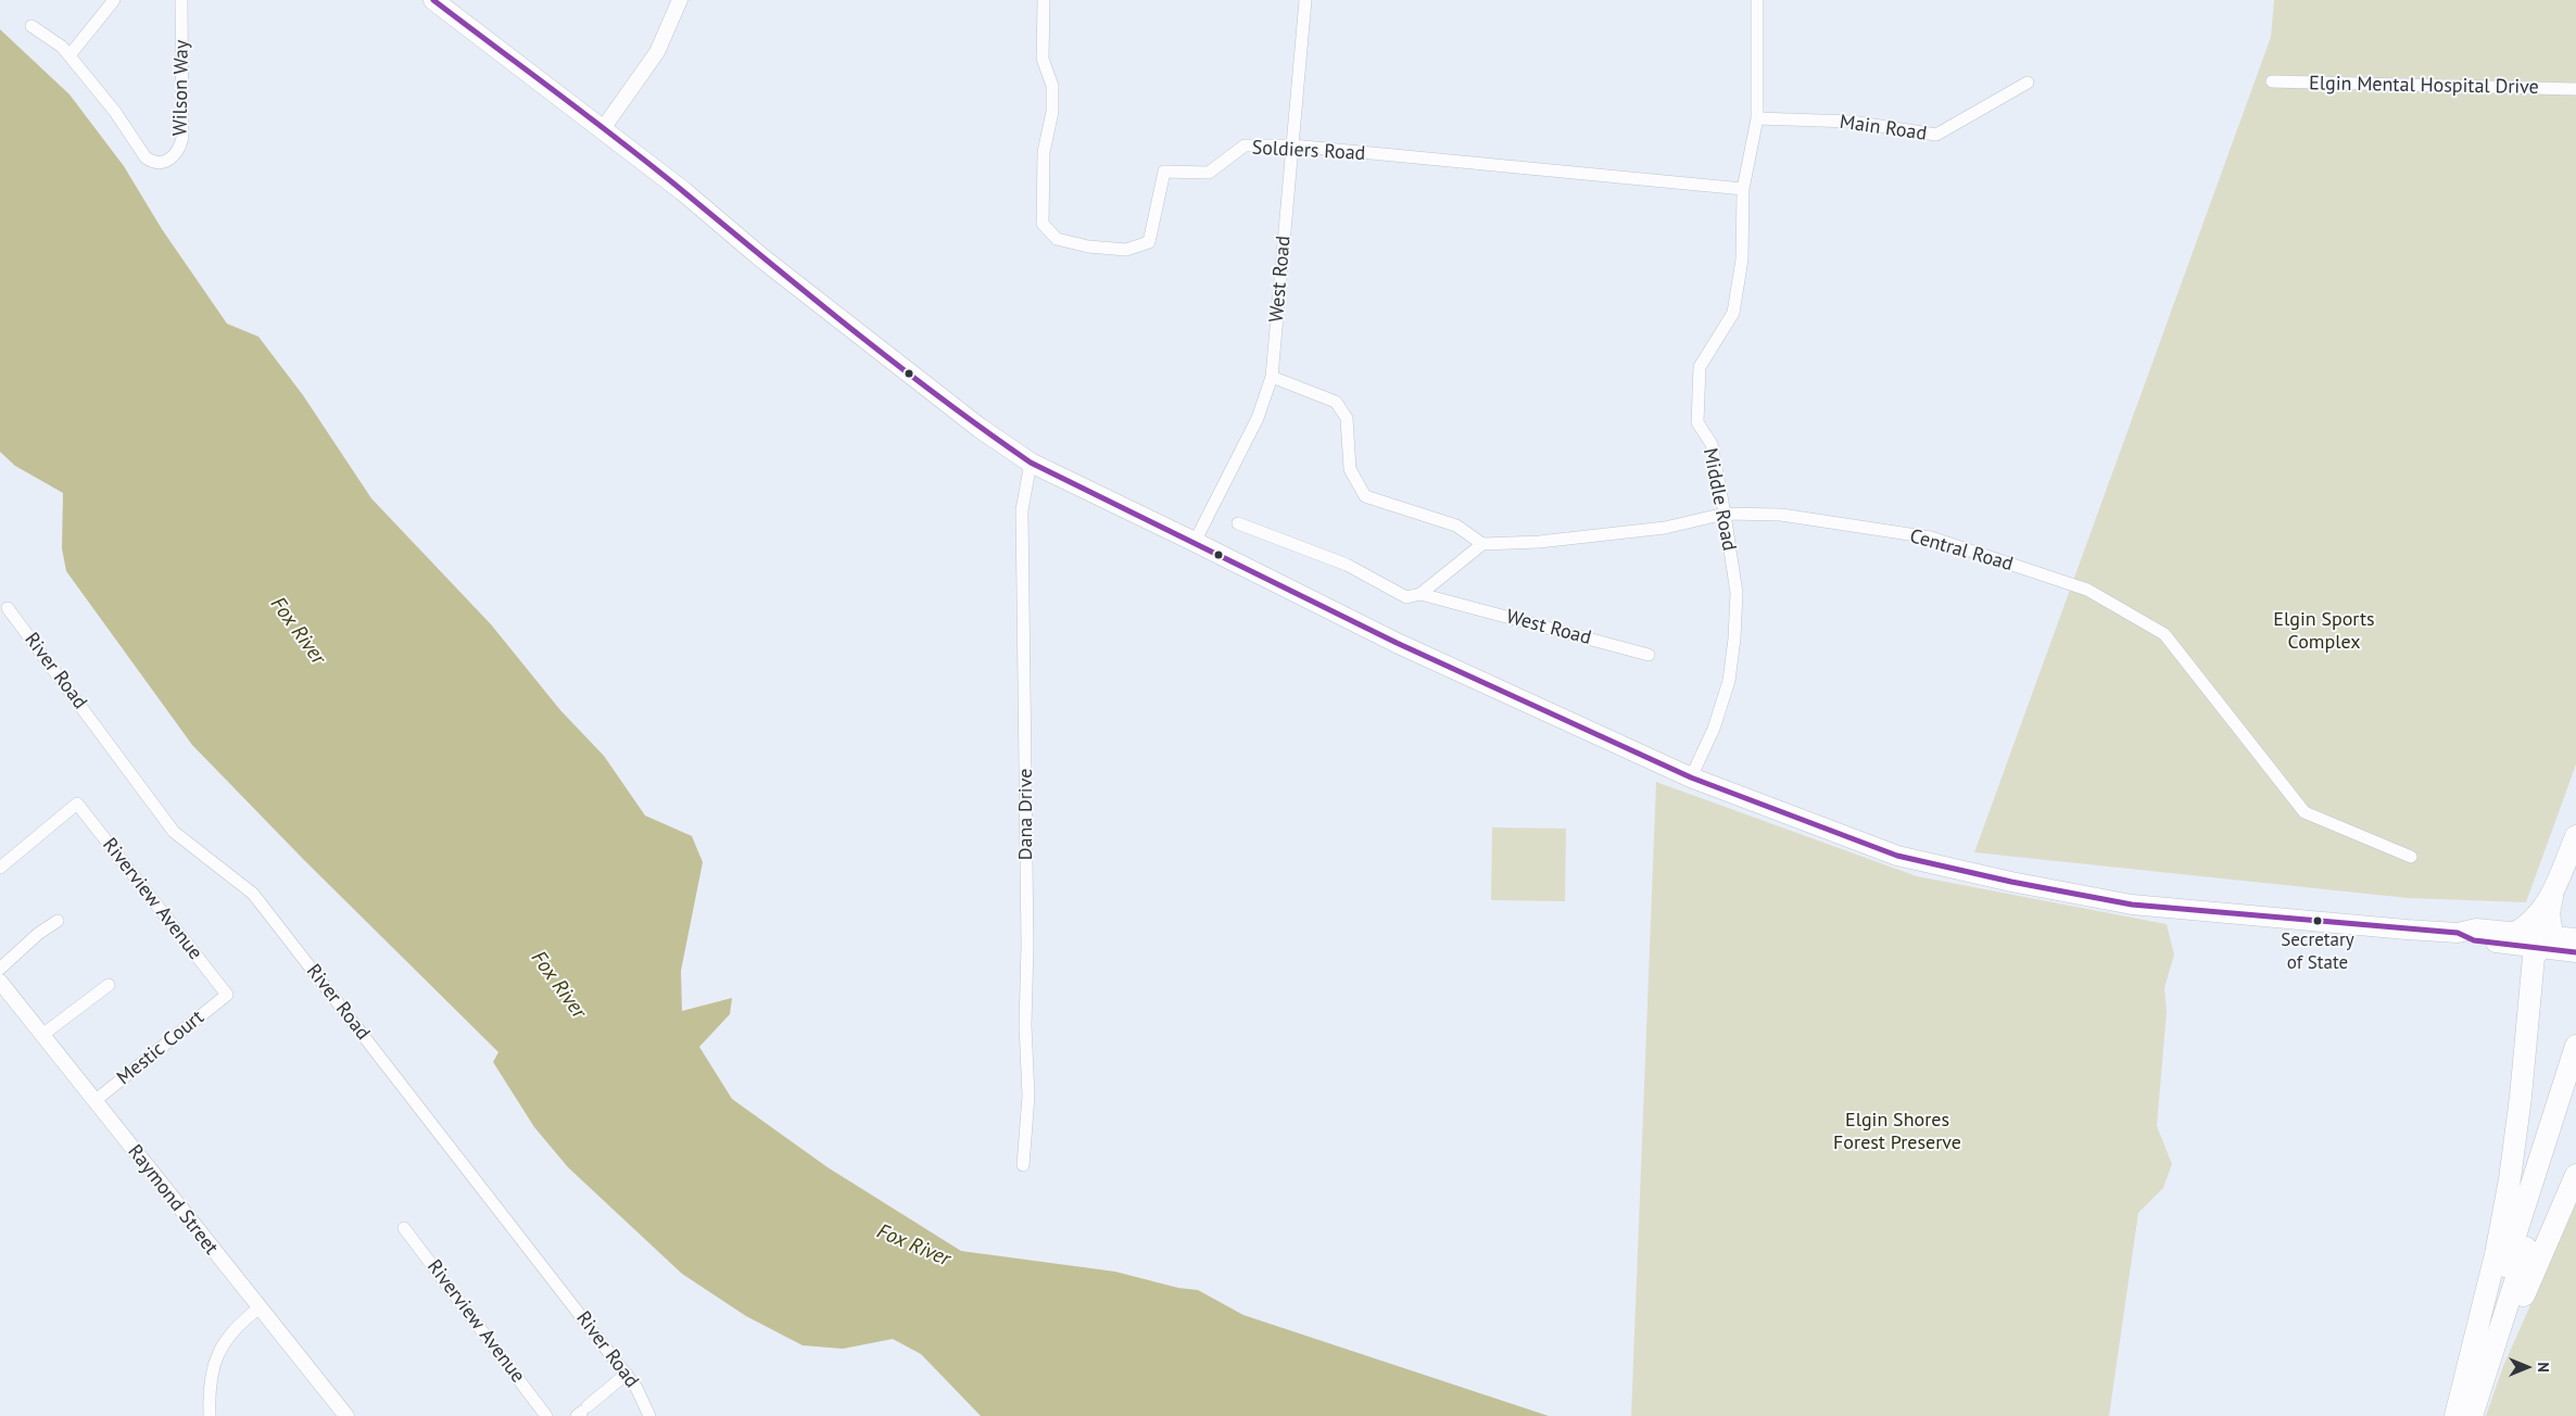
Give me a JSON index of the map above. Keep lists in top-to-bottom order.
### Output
{
  "streets": {
    "street": [
      "Elgin Mental Hospital Drive",
      "Wilson Way",
      "Main Road",
      "Soldiers Road",
      "West Road",
      "Middle Road",
      "Central Road",
      "River Road",
      "Dana Drive",
      "Riverview Avenue",
      "Mestic Court",
      "Raymond Street"
    ]
  },
  "crossings": [
    ["Main Road", "Middle Road"],
    ["Soldiers Road", "West Road"],
    ["Soldiers Road", "Middle Road"],
    ["Middle Road", "Central Road"],
    ["Riverview Avenue", "Mestic Court"],
    ["Mestic Court", "Raymond Street"]
  ],
  "water": ["Fox River"],
  "parks": ["Elgin Sports Complex", "Elgin Shores Forest Preserve"],
  "places": ["Secretary of State"],
  "north": "right"
}
